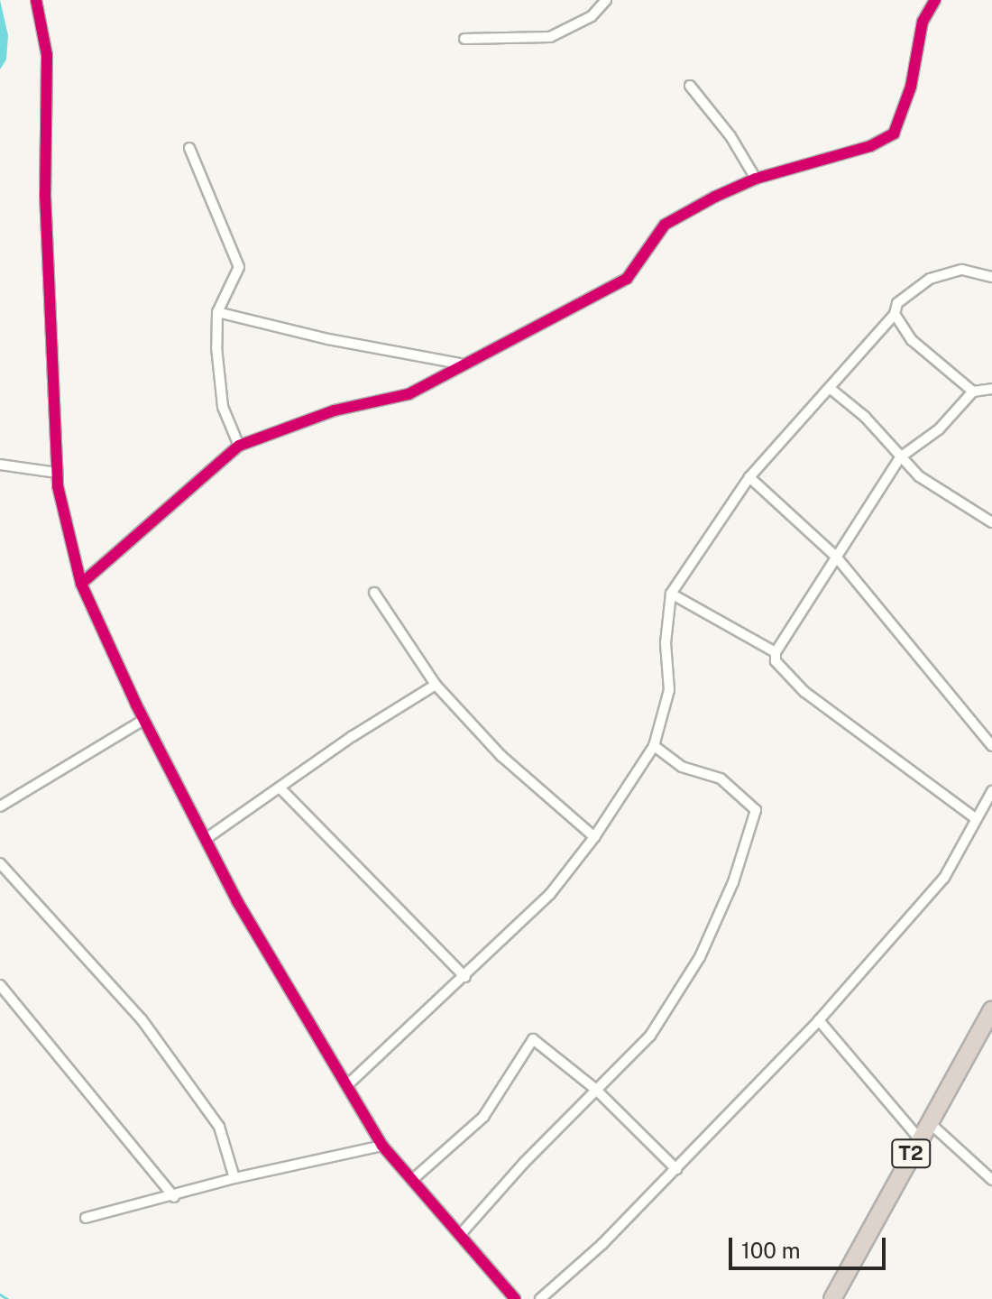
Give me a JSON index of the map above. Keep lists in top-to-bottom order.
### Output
{
  "streets": {
    "highway": ["T2"]
  },
  "scale_bar": "100 m"
}
